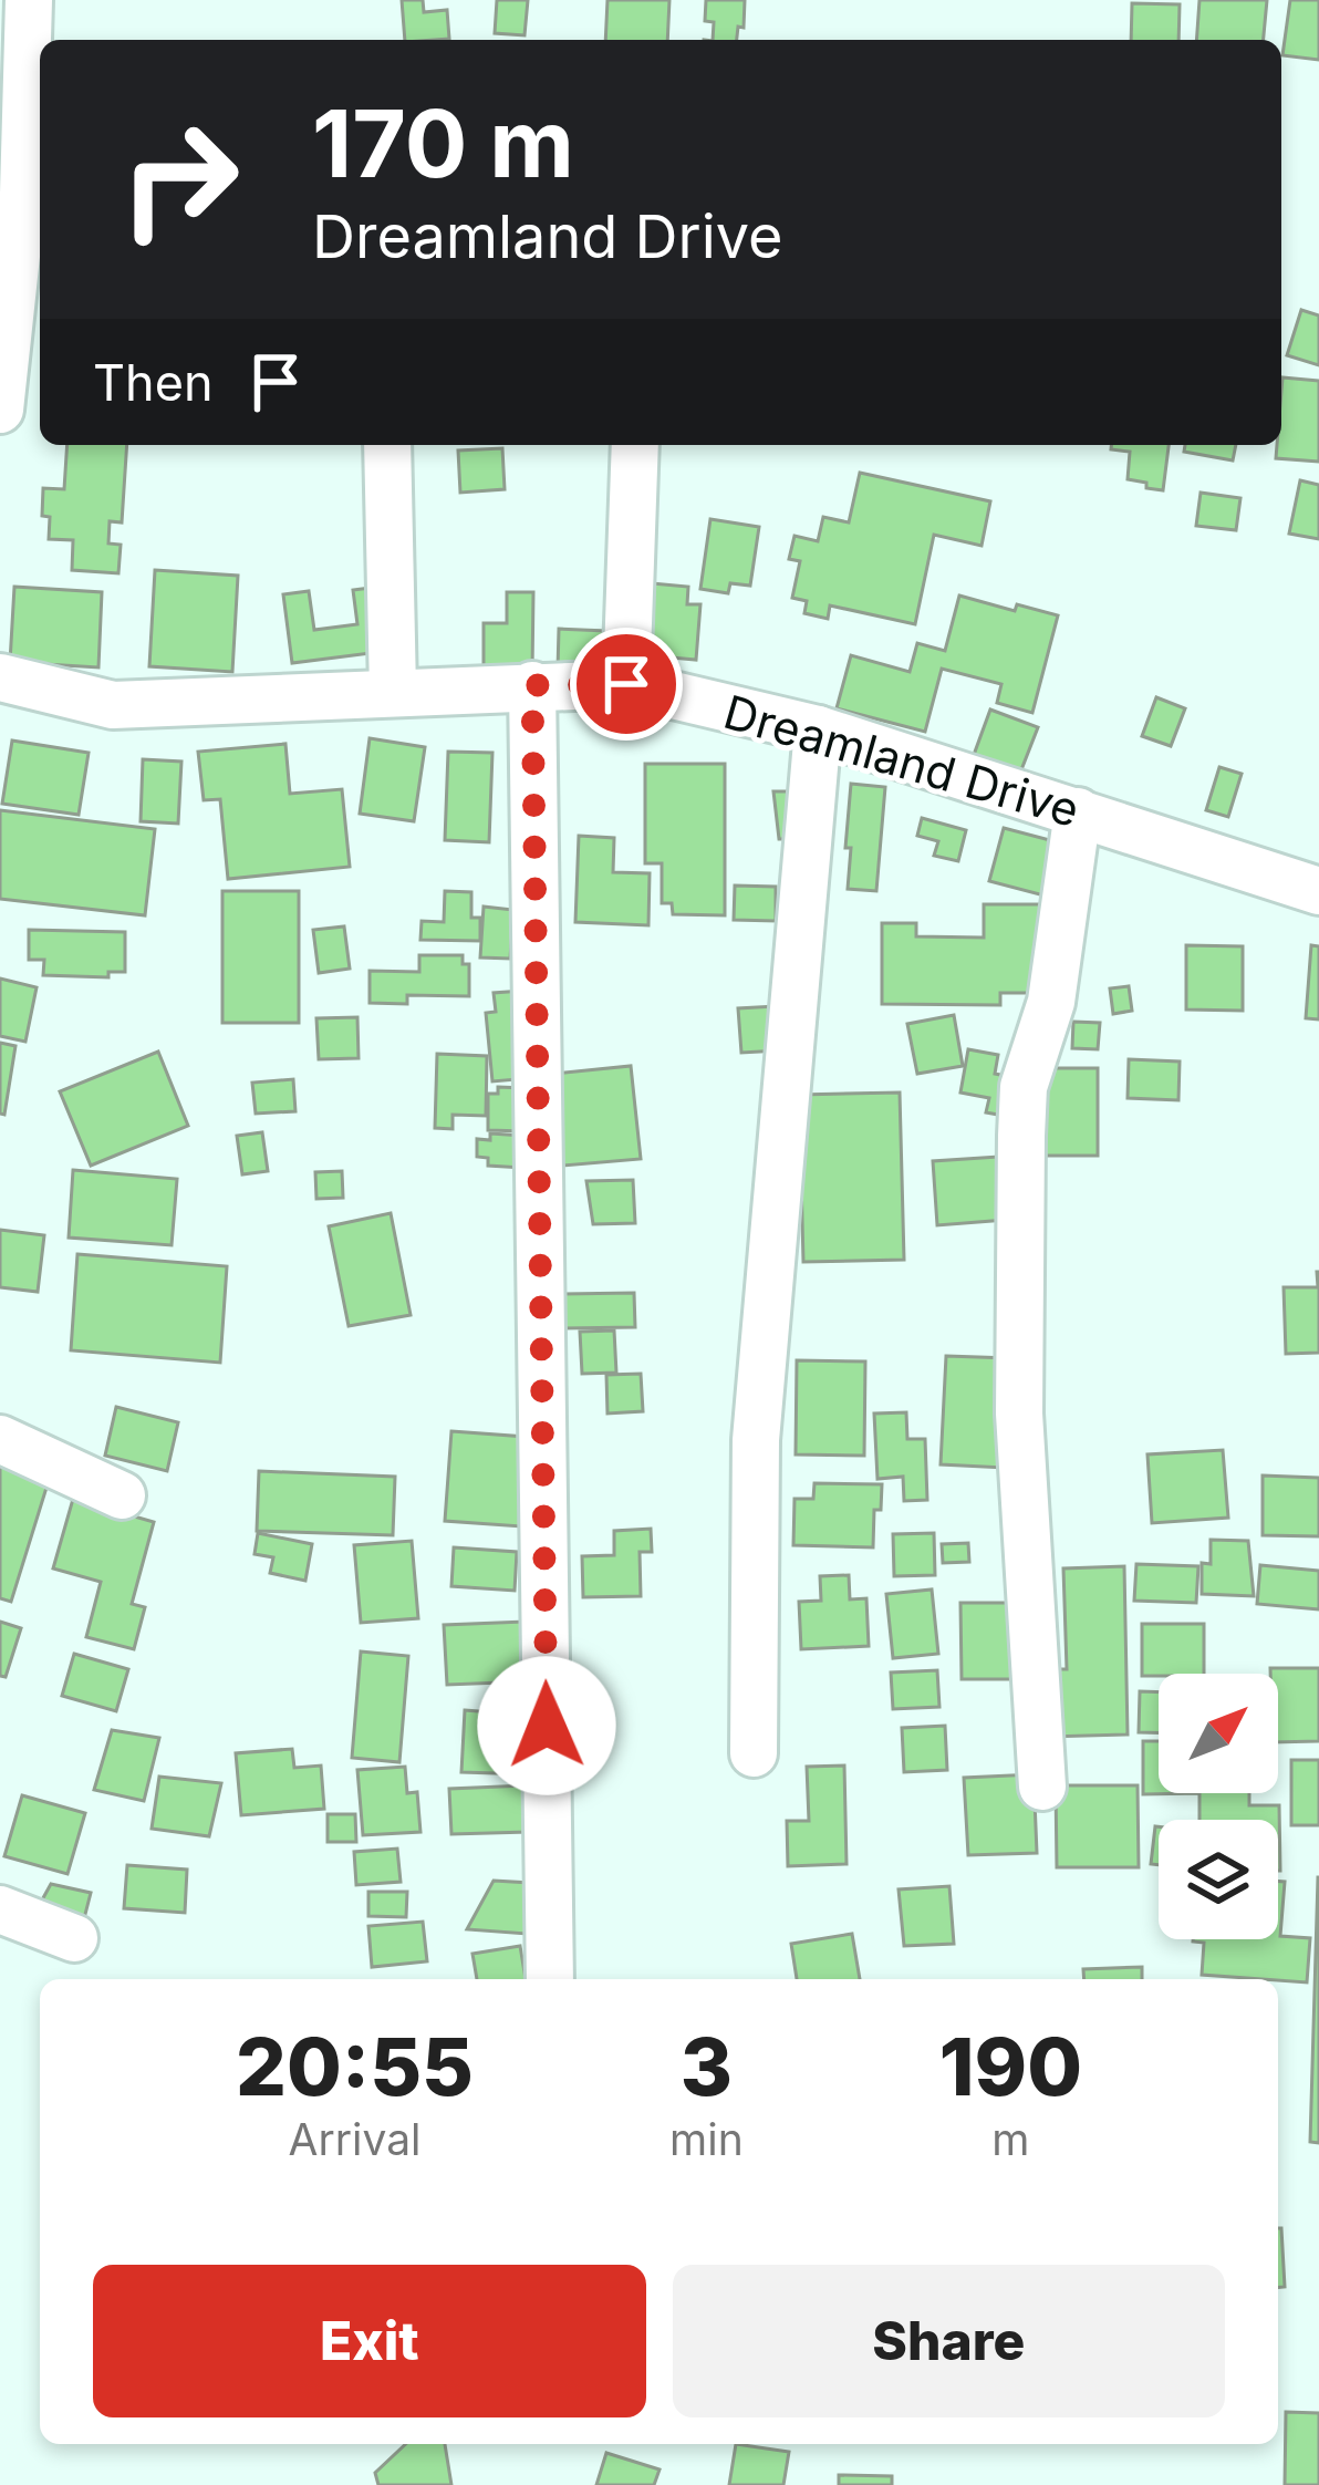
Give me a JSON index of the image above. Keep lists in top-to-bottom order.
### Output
{
  "streets": {
    "street": ["Dreamland Drive"]
  },
  "north": "top right",
  "page": {
    "turn": ["170 m", "Dreamland Drive"],
    "then": "Then",
    "eta": [
      "20:55",
      "Arrival",
      "3",
      "min",
      "190",
      "m"
    ],
    "buttons": ["Exit", "Share"]
  }
}
